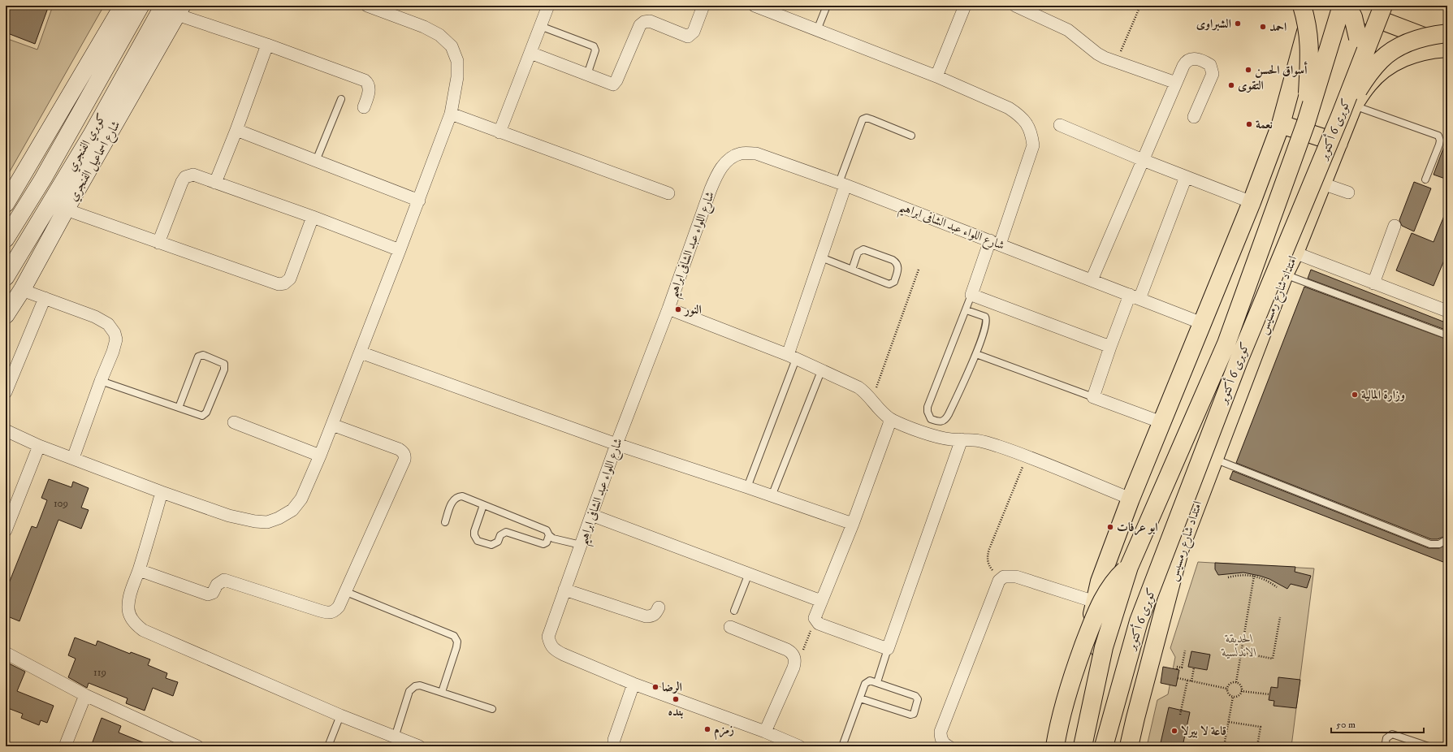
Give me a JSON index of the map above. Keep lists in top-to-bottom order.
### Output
{
  "streets": {
    "main road": [
      "كوبرى 6 أكتوبر",
      "كوبري الفنجري",
      "شارع اسماعيل الفنجري",
      "امتداد شارع رمسيس"
    ],
    "street": ["شارع اللواء عبد الشافى ابراهيم"]
  },
  "parks": ["الحديقة الاندلسية"],
  "places": [
    "الشبراوى",
    "احمد",
    "أسواق الحسن",
    "التقوى",
    "نعمة",
    "النور",
    "وزارة المالية",
    "ابو عرفات",
    "الرضا",
    "بنده",
    "زمزم",
    "قاعة لا بيرلا"
  ],
  "house_numbers": ["109", "119"],
  "scale_bar": "50 m"
}
